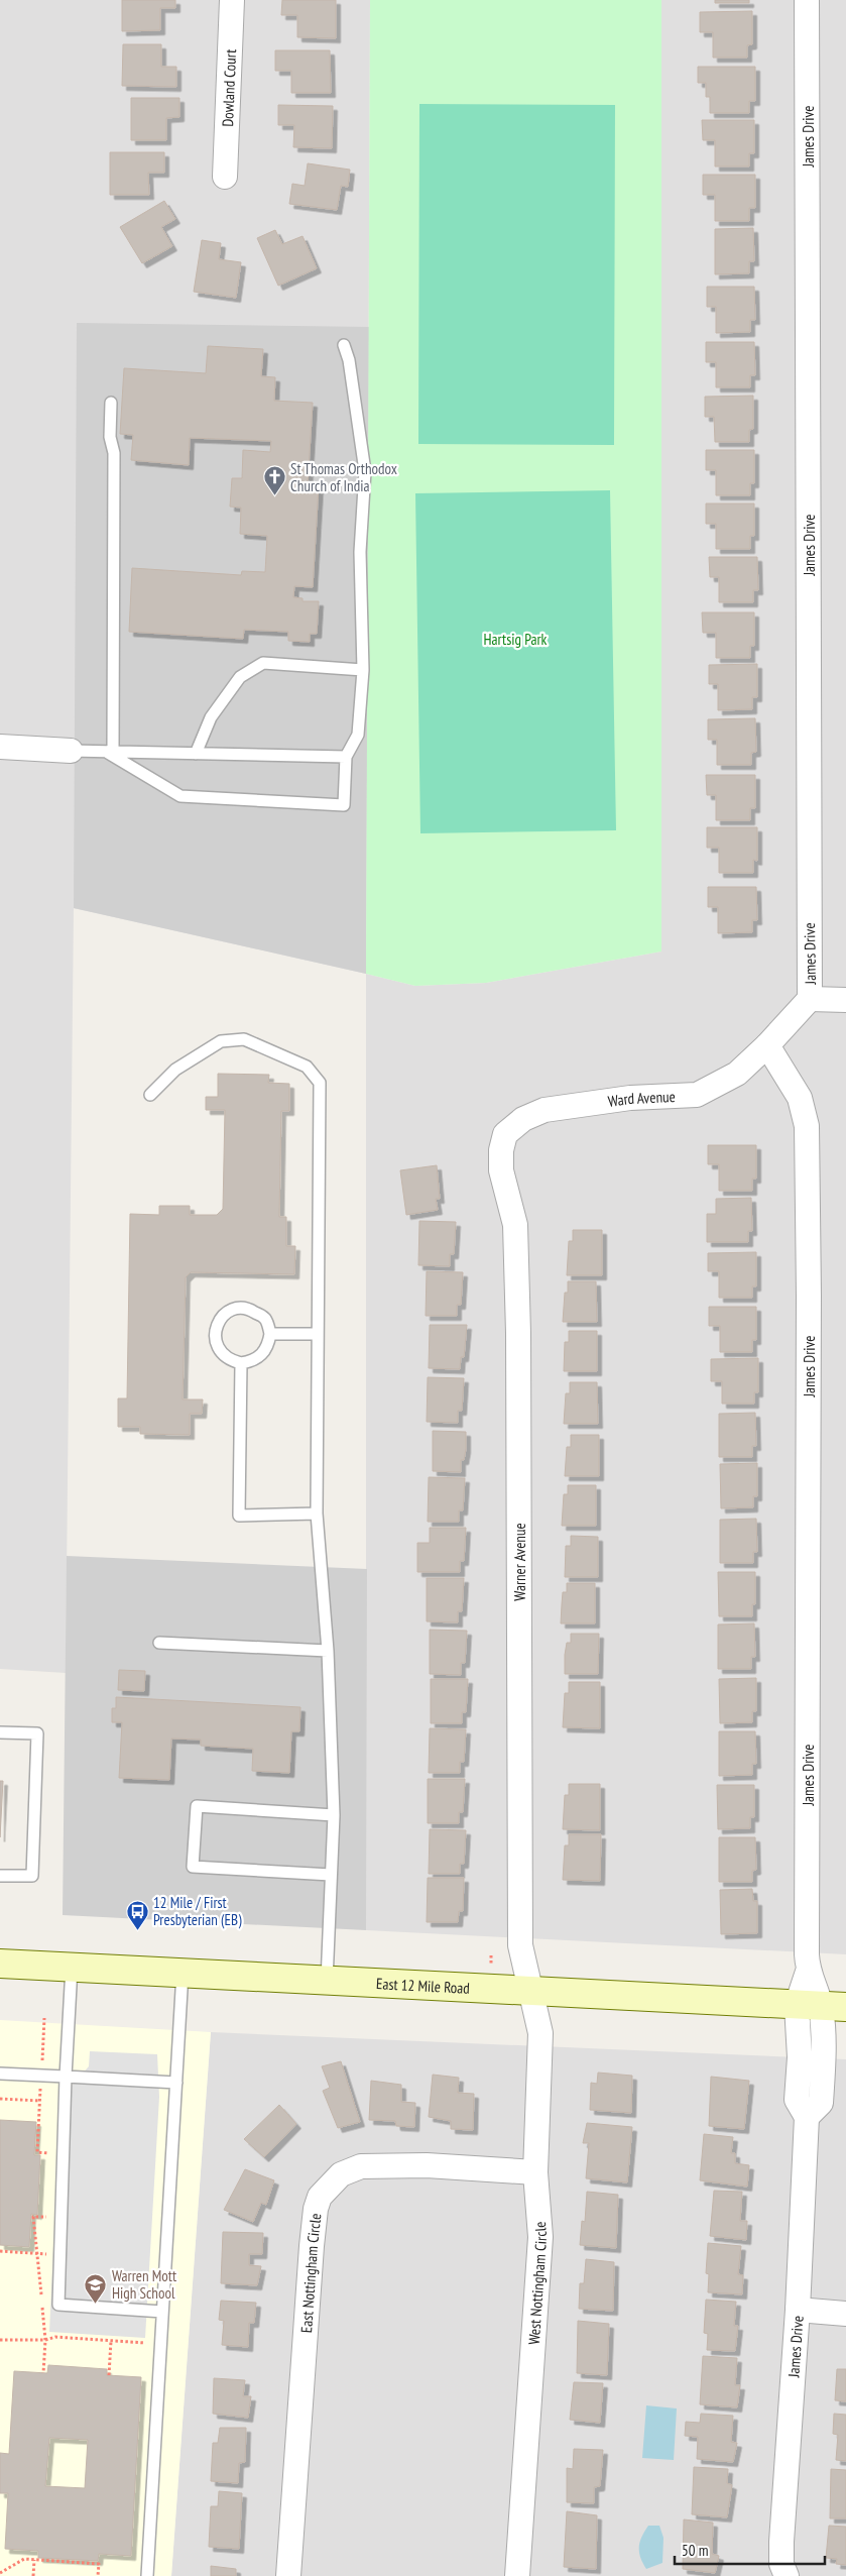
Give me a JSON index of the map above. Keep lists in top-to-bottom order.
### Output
{
  "streets": {
    "main road": ["East 12 Mile Road"],
    "street": [
      "Dowland Court",
      "James Drive",
      "Ward Avenue",
      "Warner Avenue",
      "East Nottingham Circle",
      "West Nottingham Circle"
    ]
  },
  "crossings": [
    ["James Drive", "Ward Avenue"],
    ["James Drive", "East 12 Mile Road"],
    ["Ward Avenue", "Warner Avenue"],
    ["Warner Avenue", "East 12 Mile Road"],
    ["Warner Avenue", "West Nottingham Circle"],
    ["East 12 Mile Road", "West Nottingham Circle"],
    ["East Nottingham Circle", "West Nottingham Circle"]
  ],
  "parks": ["Hartsig Park"],
  "places": {
    "church": ["St Thomas Orthodox Church of India"],
    "bus stop": ["12 Mile / First Presbyterian (EB)"],
    "school or university": ["Warren Mott High School"]
  },
  "scale_bar": "50 m"
}
